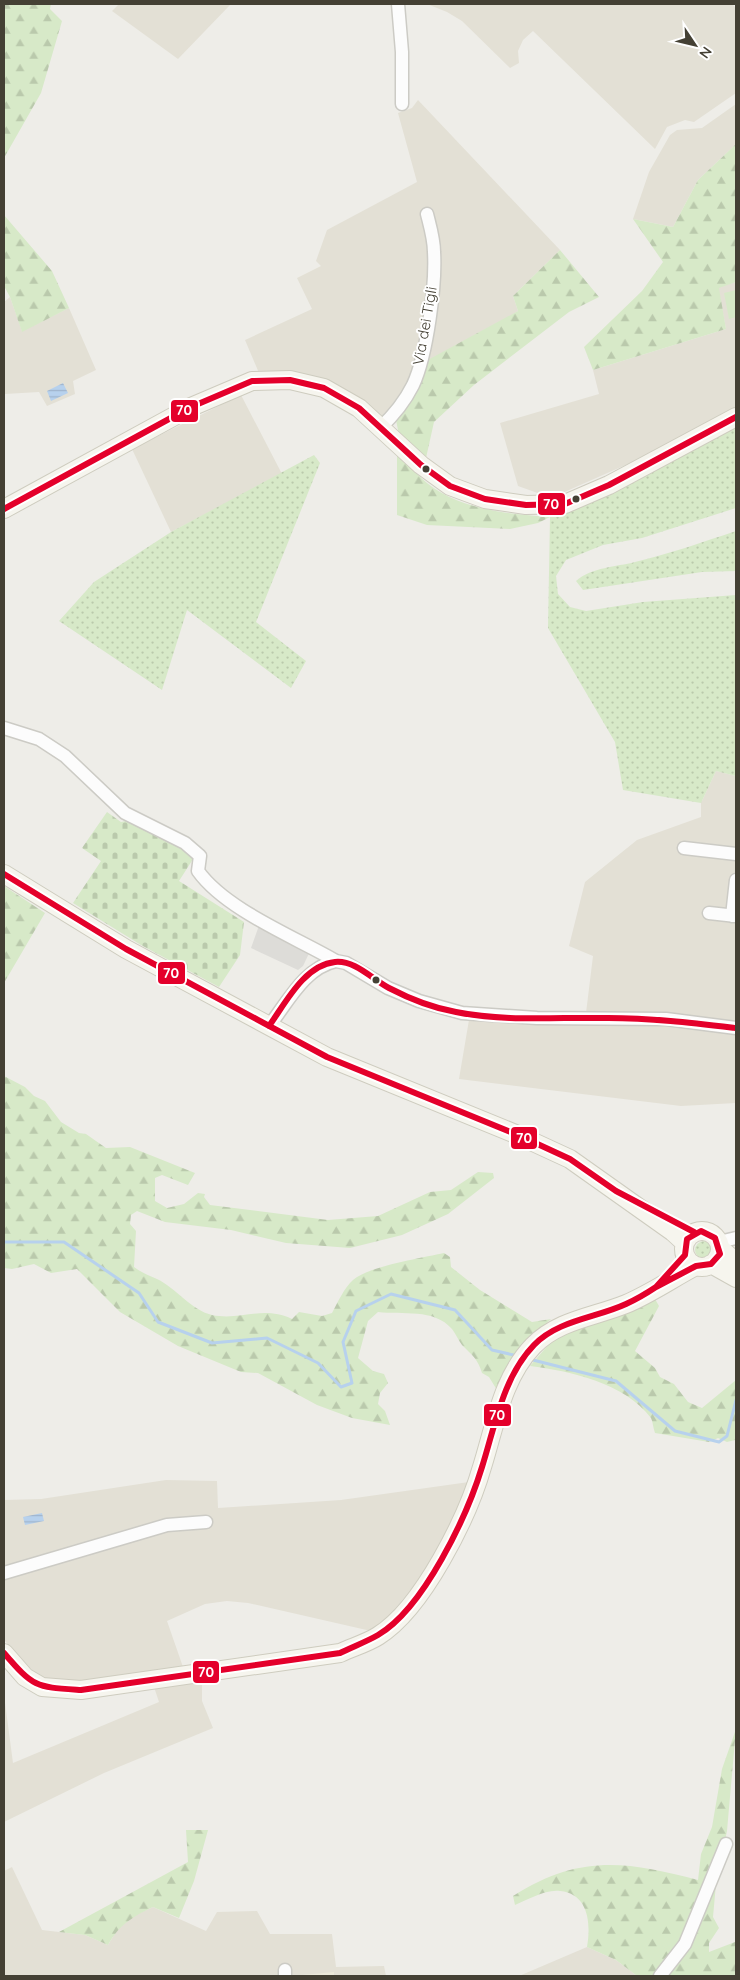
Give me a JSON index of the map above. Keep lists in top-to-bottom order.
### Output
{
  "streets": {
    "street": ["Via dei Tigli"]
  },
  "lines": ["transit line 70"],
  "north": "bottom right"
}
